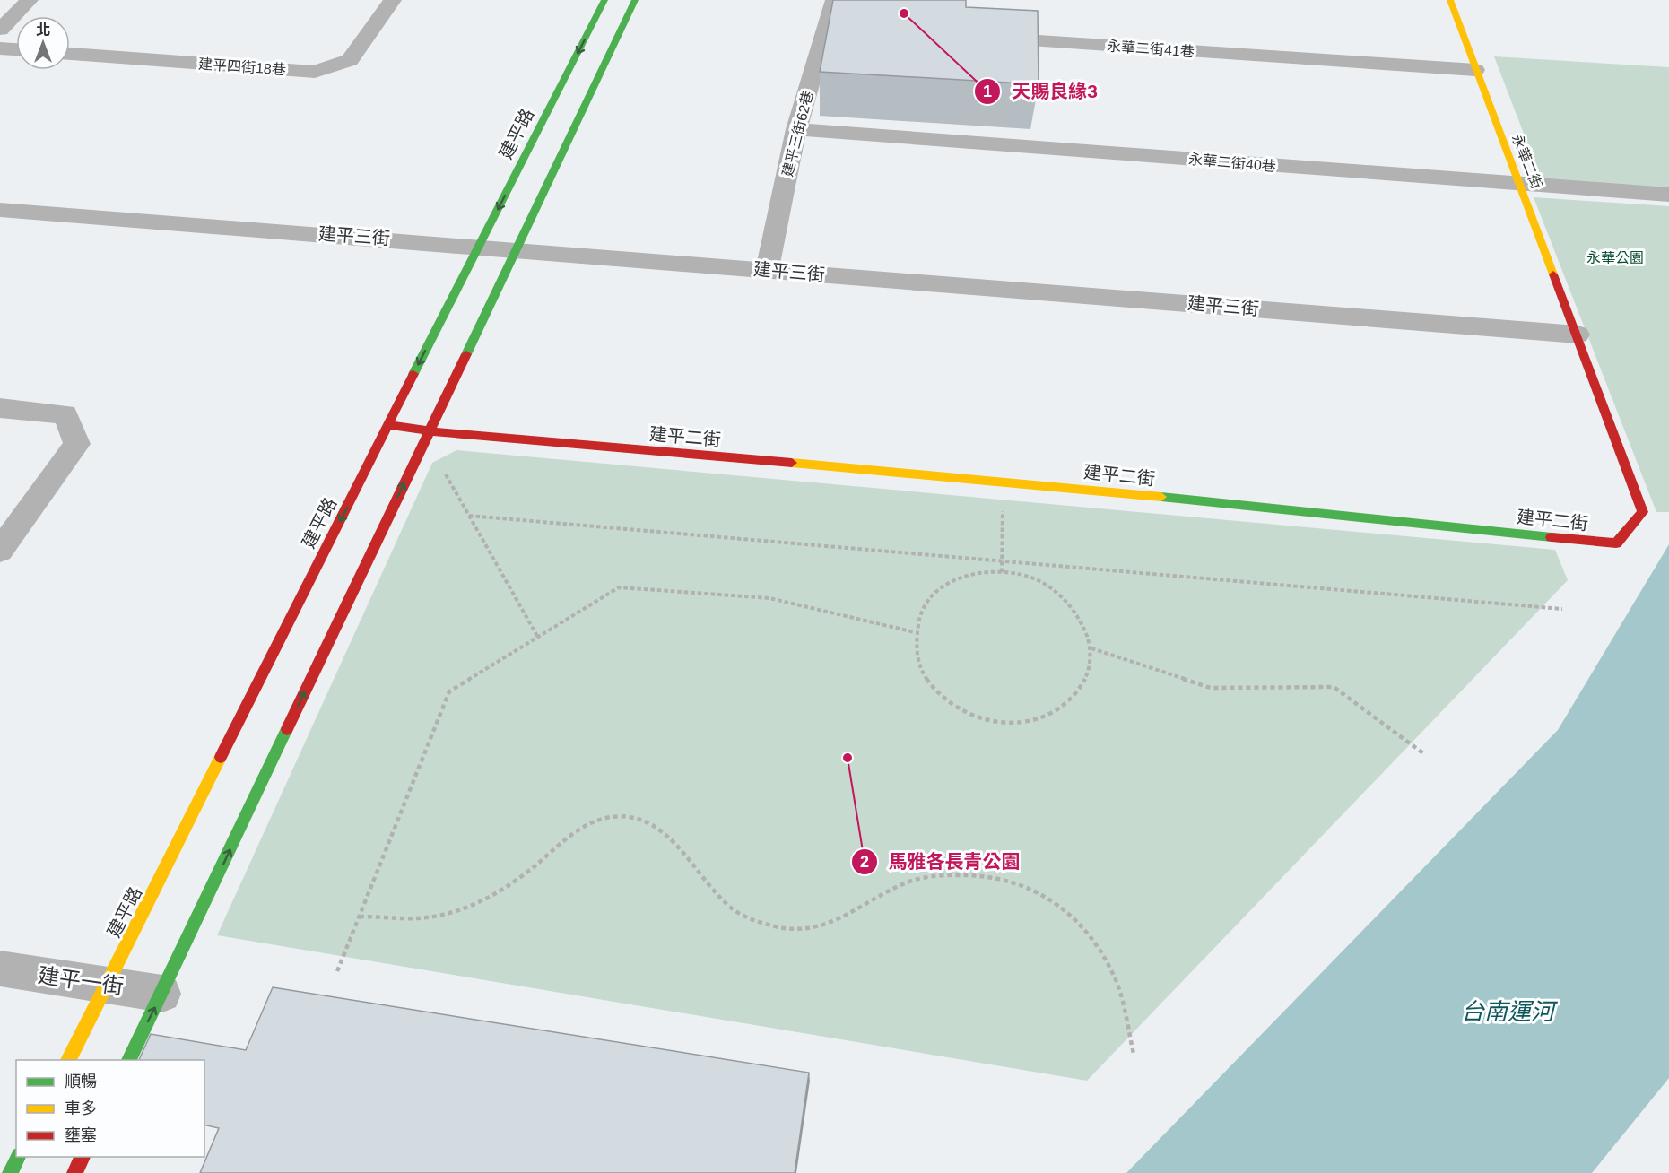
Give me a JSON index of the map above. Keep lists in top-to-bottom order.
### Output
{
  "streets": {
    "street": [
      "永華二街41巷",
      "建平四街18巷",
      "建平路",
      "建平三街62巷",
      "永華二街",
      "永華二街40巷",
      "建平三街",
      "建平二街",
      "建平一街"
    ]
  },
  "crossings": [
    ["永華二街41巷", "永華二街"],
    ["建平路", "建平三街"],
    ["建平路", "建平二街"],
    ["建平路", "建平一街"],
    ["建平三街62巷", "永華二街40巷"],
    ["建平三街62巷", "建平三街"],
    ["永華二街", "永華二街40巷"],
    ["永華二街", "建平三街"],
    ["永華二街", "建平二街"],
    ["建平三街", "建平二街"]
  ],
  "water": ["台南運河"],
  "parks": ["永華公園"],
  "places": ["天賜良緣3", "馬雅各長青公園"],
  "legend": ["順暢", "車多", "壅塞"],
  "north": "top"
}
